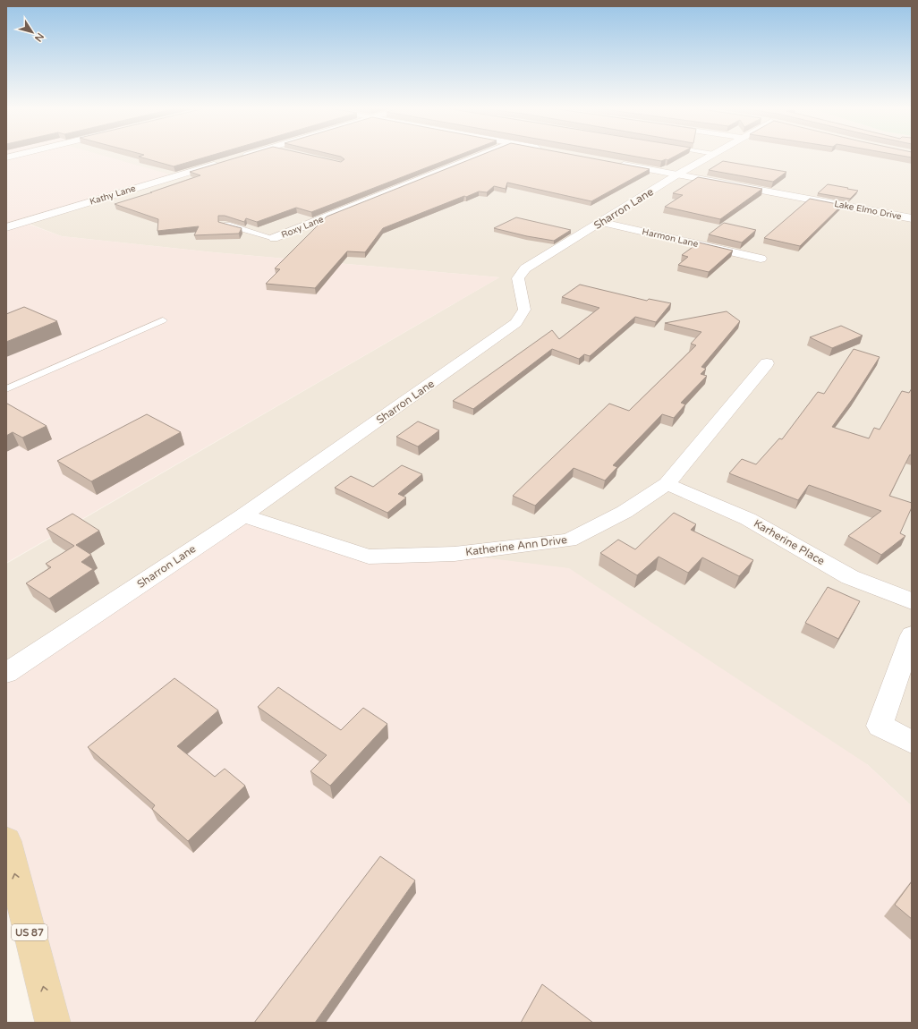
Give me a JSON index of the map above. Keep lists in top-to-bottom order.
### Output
{
  "streets": {
    "main road": ["US 87"],
    "street": [
      "Kathy Lane",
      "Sharron Lane",
      "Lake Elmo Drive",
      "Roxy Lane",
      "Harmon Lane",
      "Karherine Place",
      "Katherine Ann Drive"
    ]
  },
  "crossings": [
    ["Sharron Lane", "Lake Elmo Drive"],
    ["Sharron Lane", "Harmon Lane"],
    ["Sharron Lane", "Katherine Ann Drive"],
    ["Karherine Place", "Katherine Ann Drive"]
  ],
  "north": "bottom right"
}
